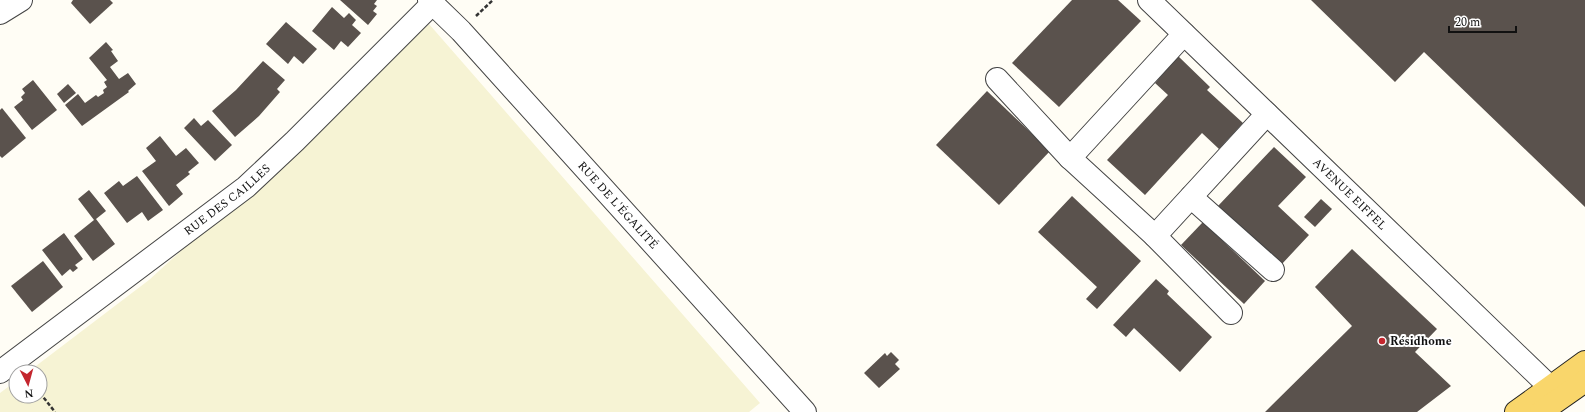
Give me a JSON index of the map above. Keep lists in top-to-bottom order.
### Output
{
  "streets": {
    "street": ["AVENUE EIFFEL", "RUE DES CAILLES", "RUE DE L'ÉGALITÉ"]
  },
  "crossings": [
    ["RUE DES CAILLES", "RUE DE L'ÉGALITÉ"]
  ],
  "places": ["Résidhome"],
  "scale_bar": "20 m",
  "north": "bottom"
}
